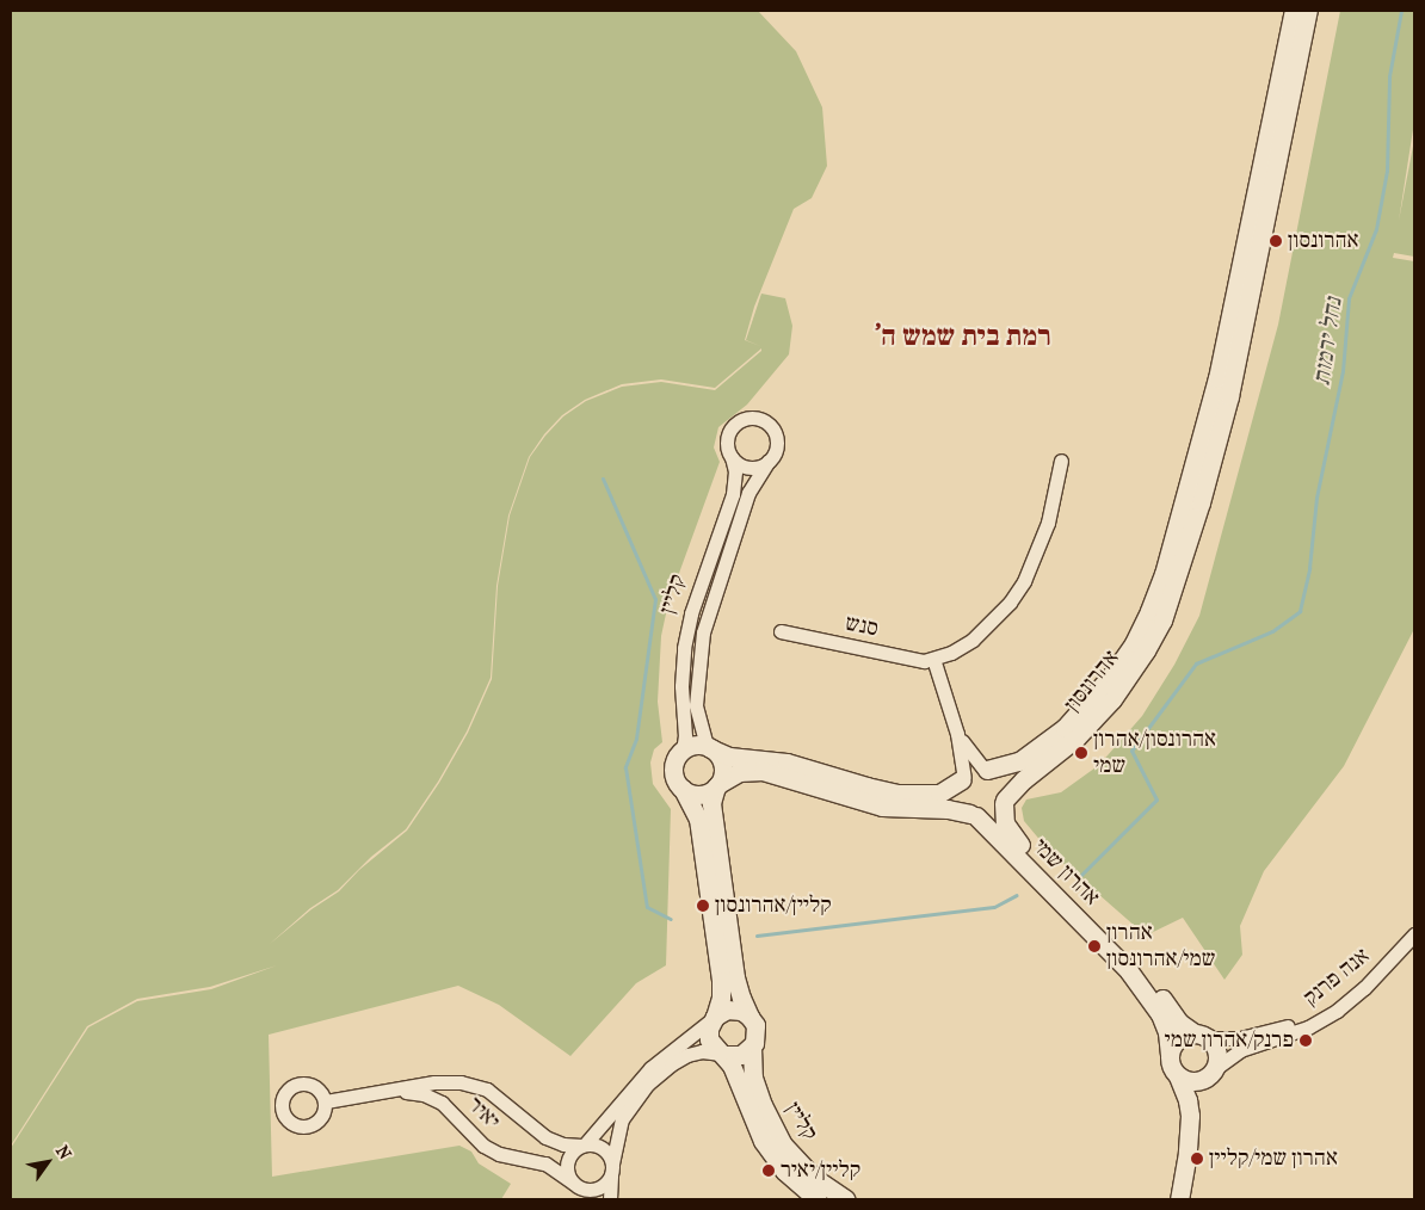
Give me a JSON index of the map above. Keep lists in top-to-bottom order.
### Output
{
  "streets": {
    "street": [
      "קליין",
      "סנש",
      "אהרונסון",
      "אהרון שמי",
      "אנה פרנק",
      "יאיר"
    ]
  },
  "crossings": [
    ["אהרונסון", "אהרון שמי"],
    ["אהרון שמי", "אנה פרנק"]
  ],
  "districts": ["'רמת בית שמש ה"],
  "water": ["נחל ירמות"],
  "places": [
    "אהרונסון",
    "אהרונסון/אהרון שמי",
    "קליין/אהרונסון",
    "אהרון שמי/אהרונסון",
    "פרנק/אהרון שמי",
    "אהרון שמי/קליין",
    "קליין/יאיר"
  ],
  "north": "top right"
}
